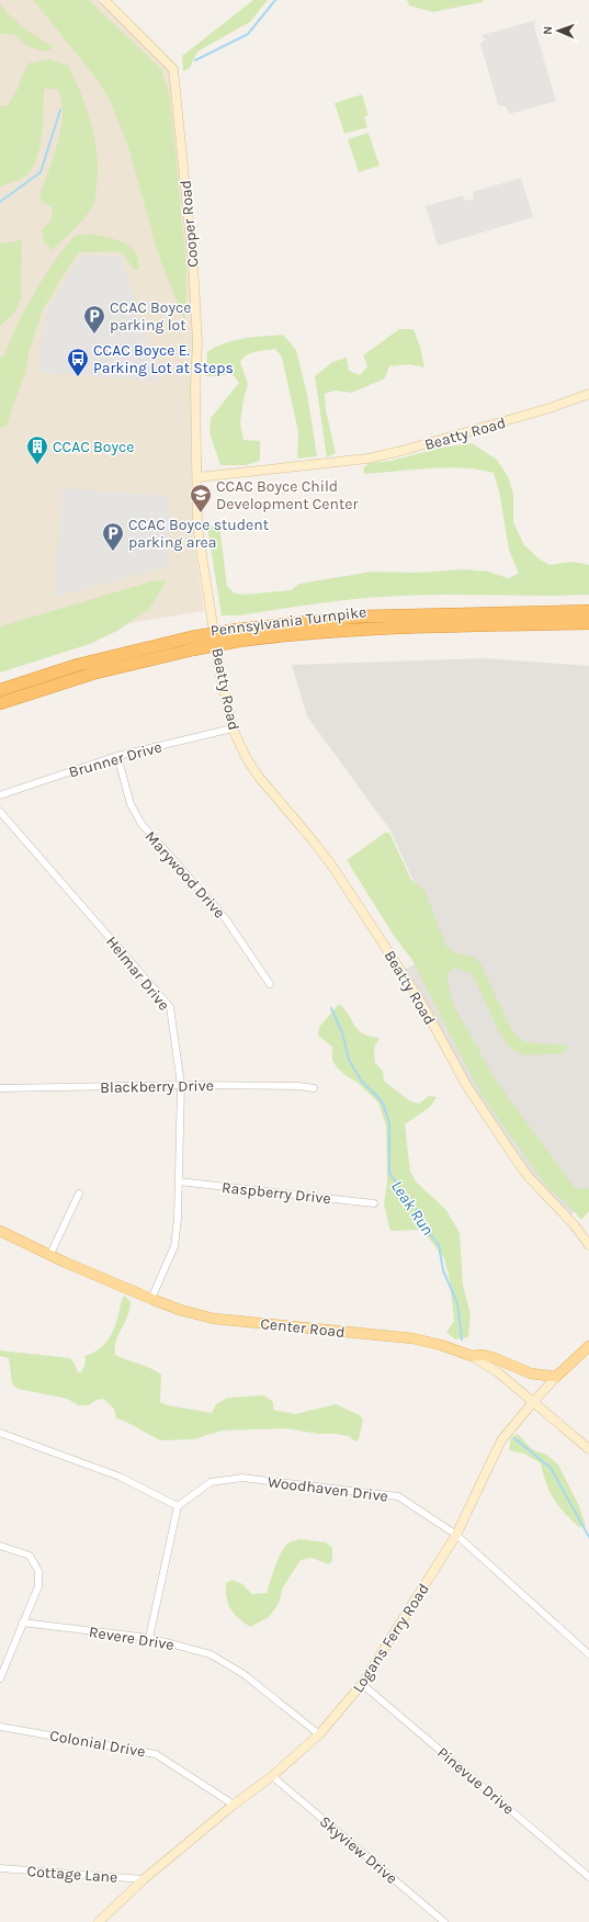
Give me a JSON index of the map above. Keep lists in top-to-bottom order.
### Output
{
  "streets": {
    "highway": ["Pennsylvania Turnpike"],
    "main road": ["Center Road"],
    "street": [
      "Cooper Road",
      "Beatty Road",
      "Brunner Drive",
      "Marywood Drive",
      "Helmar Drive",
      "Blackberry Drive",
      "Raspberry Drive",
      "Woodhaven Drive",
      "Revere Drive",
      "Logans Ferry Road",
      "Colonial Drive",
      "Pinevue Drive",
      "Skyview Drive",
      "Cottage Lane"
    ]
  },
  "crossings": [
    ["Cooper Road", "Beatty Road"],
    ["Beatty Road", "Brunner Drive"],
    ["Brunner Drive", "Marywood Drive"],
    ["Helmar Drive", "Blackberry Drive"],
    ["Helmar Drive", "Raspberry Drive"],
    ["Helmar Drive", "Center Road"],
    ["Center Road", "Logans Ferry Road"],
    ["Woodhaven Drive", "Logans Ferry Road"],
    ["Revere Drive", "Logans Ferry Road"],
    ["Logans Ferry Road", "Colonial Drive"],
    ["Logans Ferry Road", "Pinevue Drive"],
    ["Logans Ferry Road", "Skyview Drive"],
    ["Logans Ferry Road", "Cottage Lane"]
  ],
  "water": ["Leak Run"],
  "places": {
    "parking": ["CCAC Boyce parking lot", "CCAC Boyce student parking area"],
    "bus stop": ["CCAC Boyce E. Parking Lot at Steps"],
    "building": ["CCAC Boyce"],
    "school or university": ["CCAC Boyce Child Development Center"]
  },
  "north": "left"
}
